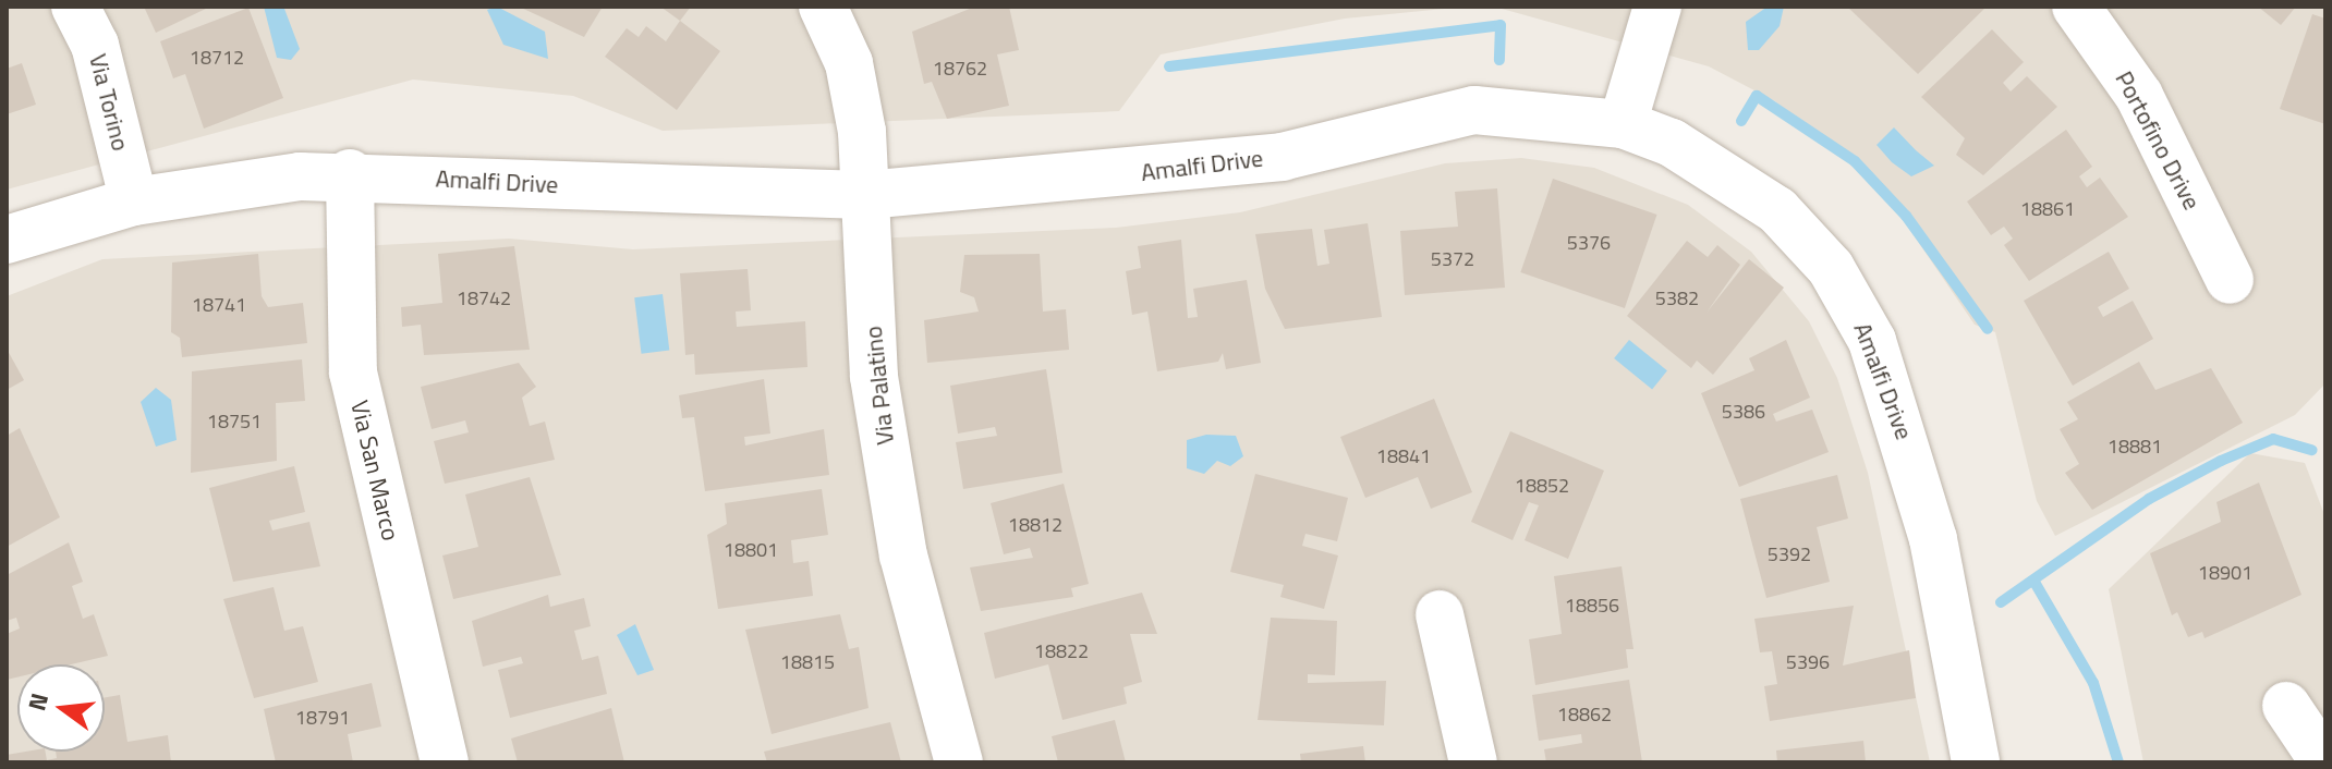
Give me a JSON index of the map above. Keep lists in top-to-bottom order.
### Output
{
  "streets": {
    "street": [
      "Via Torino",
      "Portofino Drive",
      "Amalfi Drive",
      "Via Palatino",
      "Via San Marco"
    ]
  },
  "crossings": [
    ["Via Torino", "Amalfi Drive"],
    ["Amalfi Drive", "Via Palatino"],
    ["Amalfi Drive", "Via San Marco"]
  ],
  "house_numbers": [
    "18712",
    "18762",
    "18861",
    "5376",
    "5372",
    "18742",
    "5382",
    "18741",
    "5386",
    "18751",
    "18881",
    "18841",
    "18852",
    "18812",
    "18801",
    "5392",
    "18901",
    "18856",
    "18822",
    "18815",
    "5396",
    "18862",
    "18791"
  ],
  "north": "left"
}
